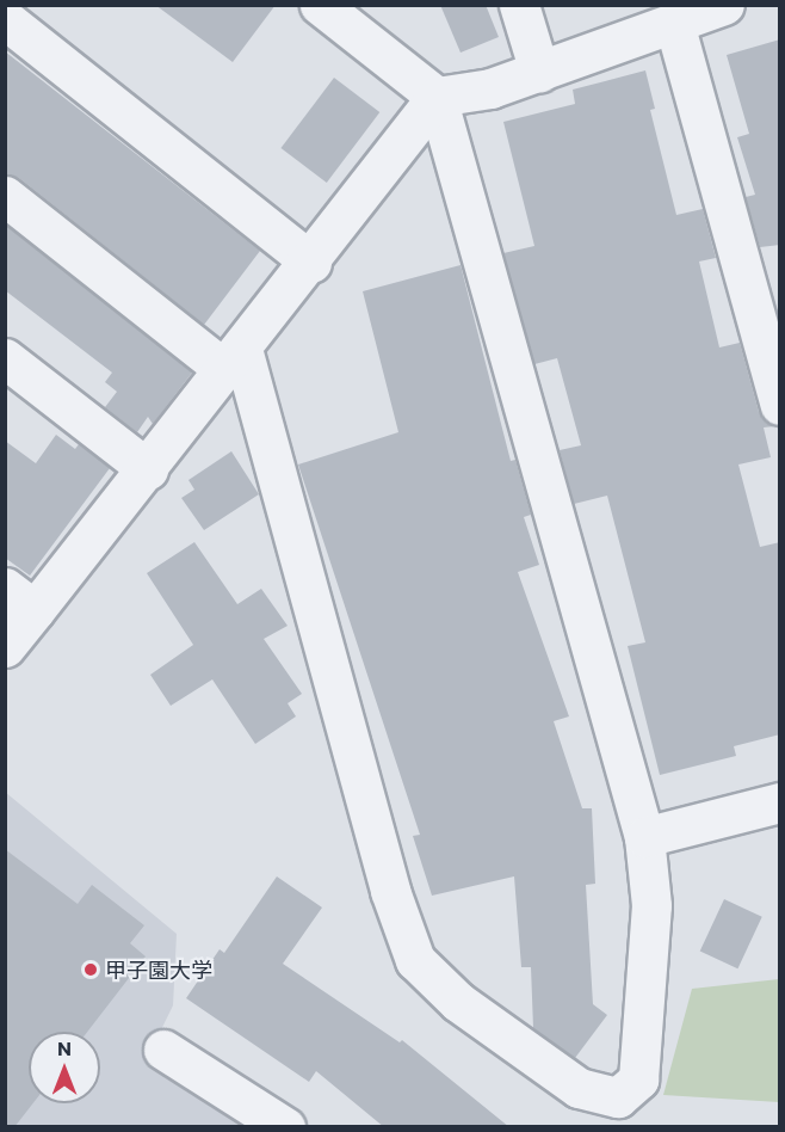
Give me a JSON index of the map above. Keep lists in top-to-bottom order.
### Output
{
  "places": ["甲子園大学"],
  "north": "top"
}
